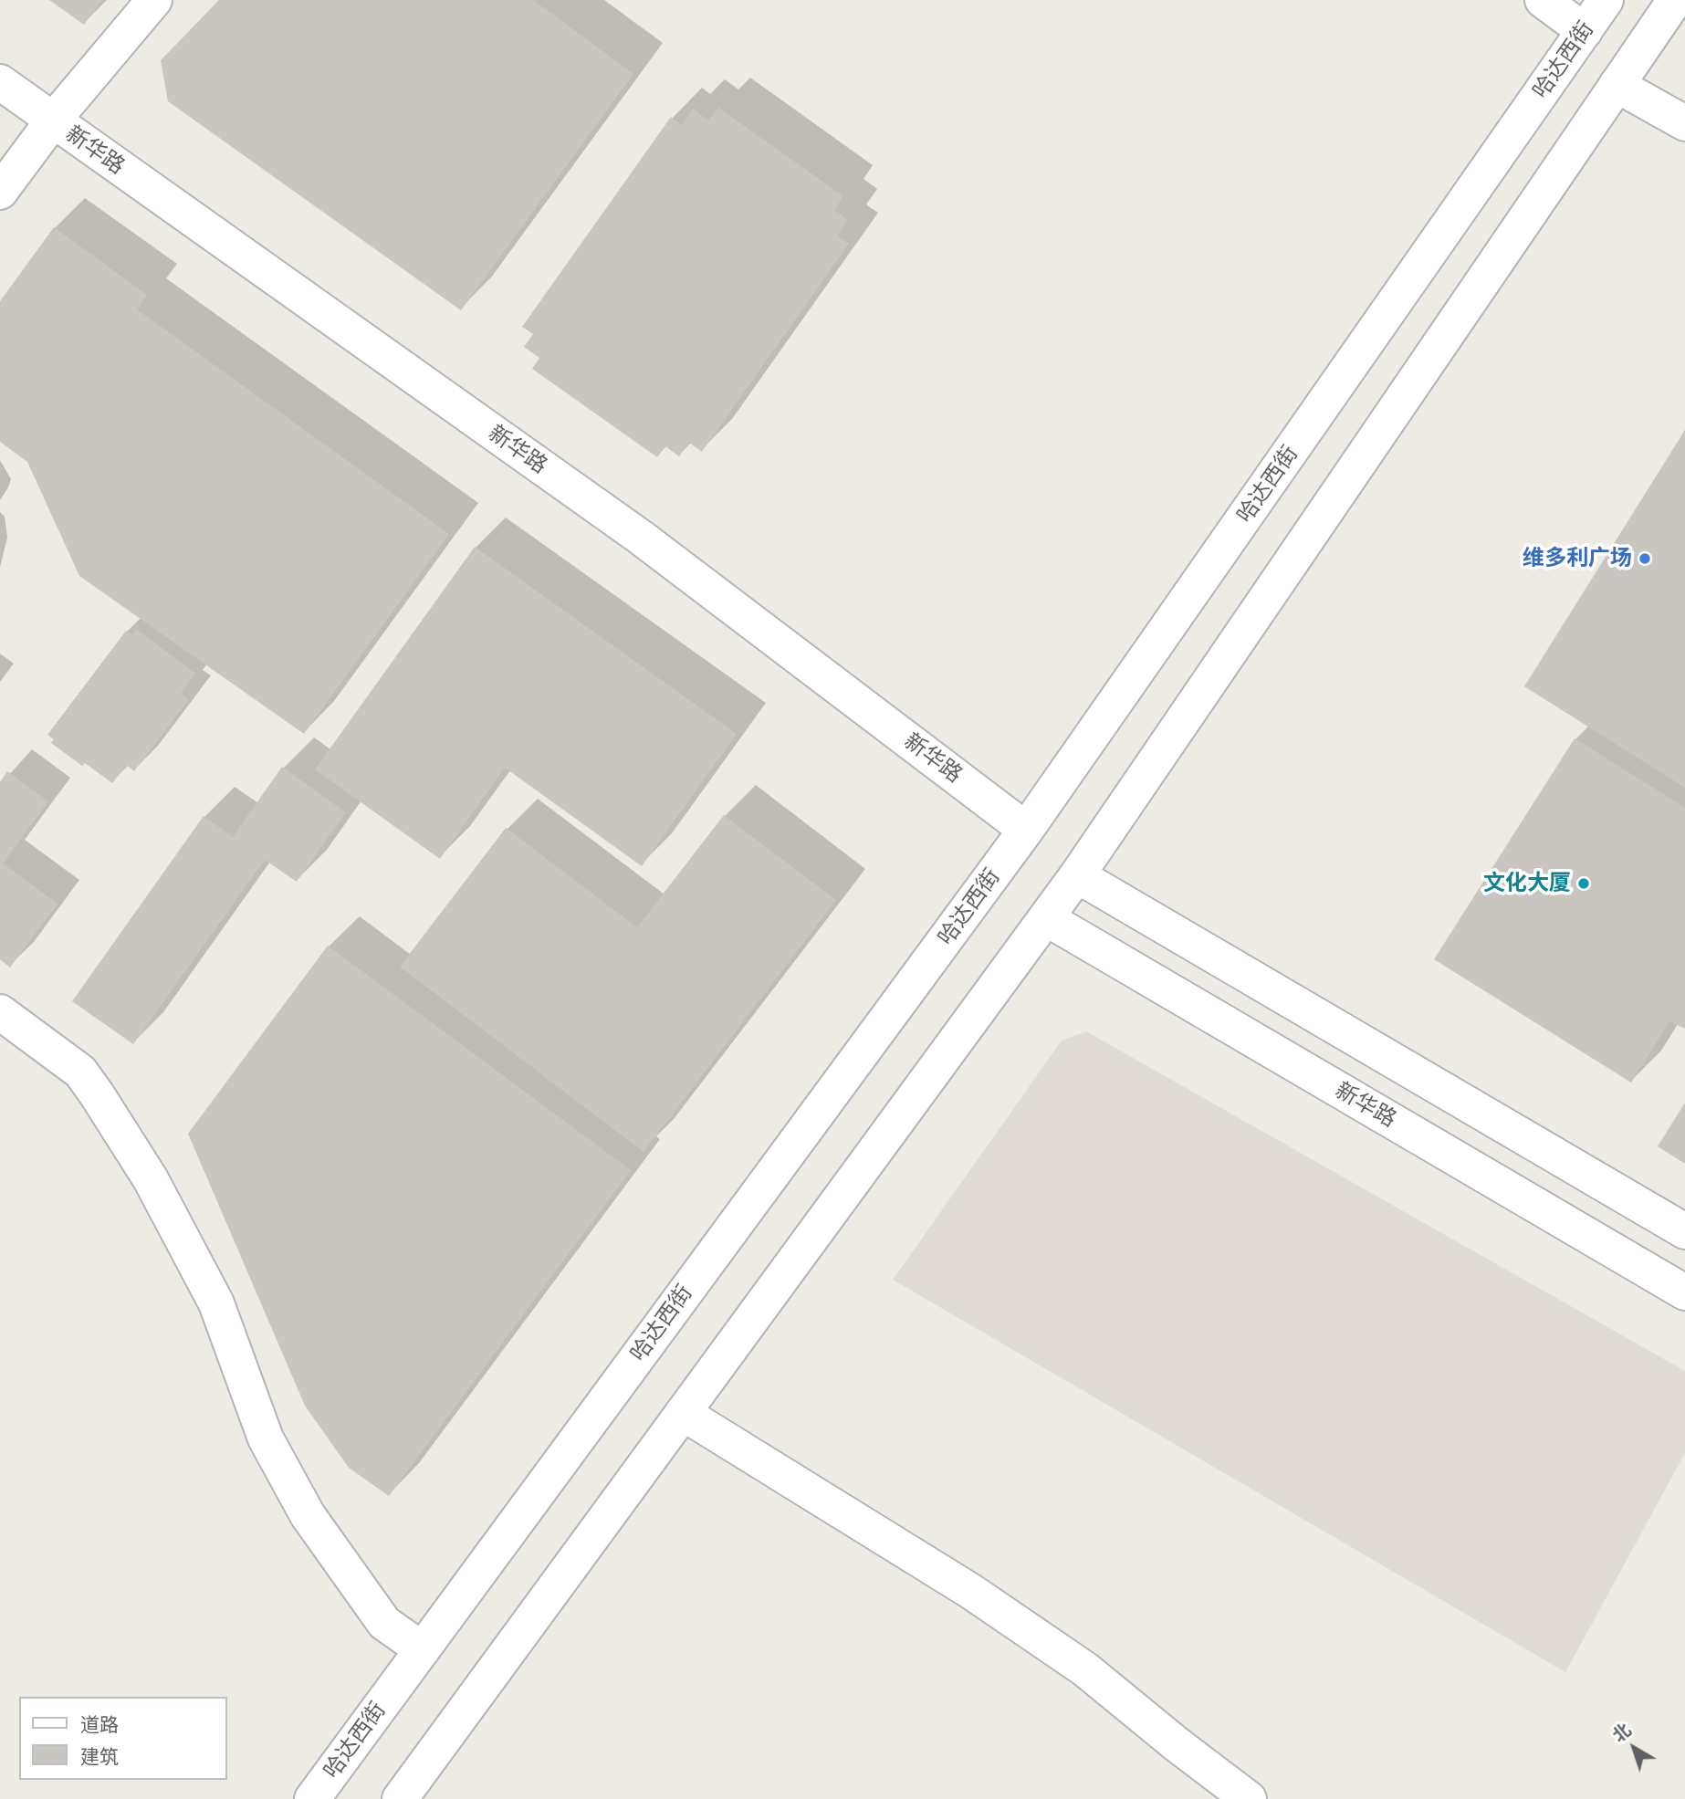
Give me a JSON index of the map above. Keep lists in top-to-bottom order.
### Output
{
  "streets": {
    "street": ["哈达西街", "新华路"]
  },
  "crossings": [
    ["哈达西街", "新华路"]
  ],
  "places": ["维多利广场", "文化大厦"],
  "legend": ["道路", "建筑"],
  "north": "top left"
}
